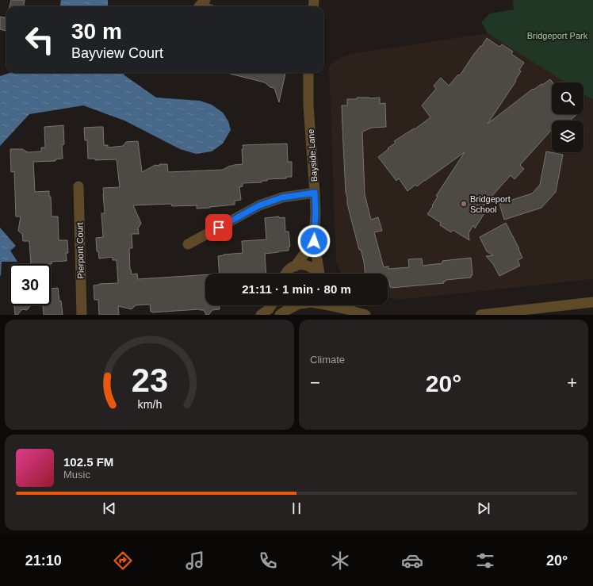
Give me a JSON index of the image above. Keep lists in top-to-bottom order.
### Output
{
  "streets": {
    "street": ["Bayside Lane", "Pierpont Court"]
  },
  "parks": ["Bridgeport Park"],
  "places": ["Bridgeport School"],
  "page": {
    "turn": ["30 m", "Bayview Court"],
    "limit": "30",
    "trip": "21:11 · 1 min · 80 m",
    "tile": "Climate",
    "heat": ["−", "20°", "+"],
    "song": ["102.5 FM", "Music"],
    "tabs": ["21:10", "20°"],
    "gauge": ["23", "km/h"]
  }
}
